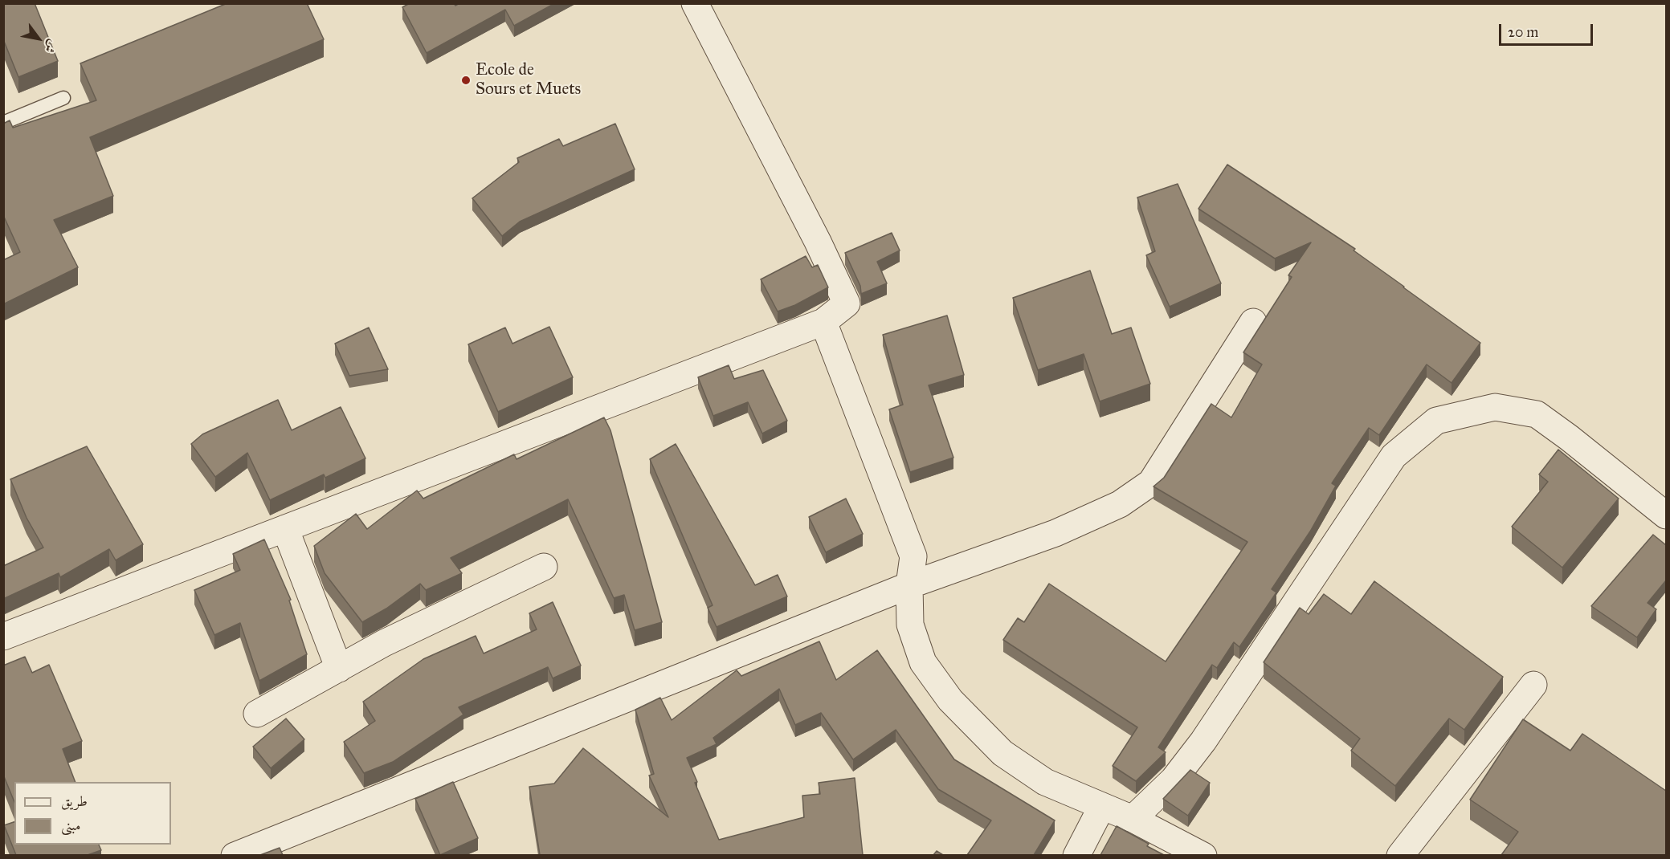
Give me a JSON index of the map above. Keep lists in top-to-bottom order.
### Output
{
  "places": ["Ecole de Sours et Muets"],
  "legend": ["طريق", "مبنى"],
  "scale_bar": "20 m",
  "north": "bottom right"
}
